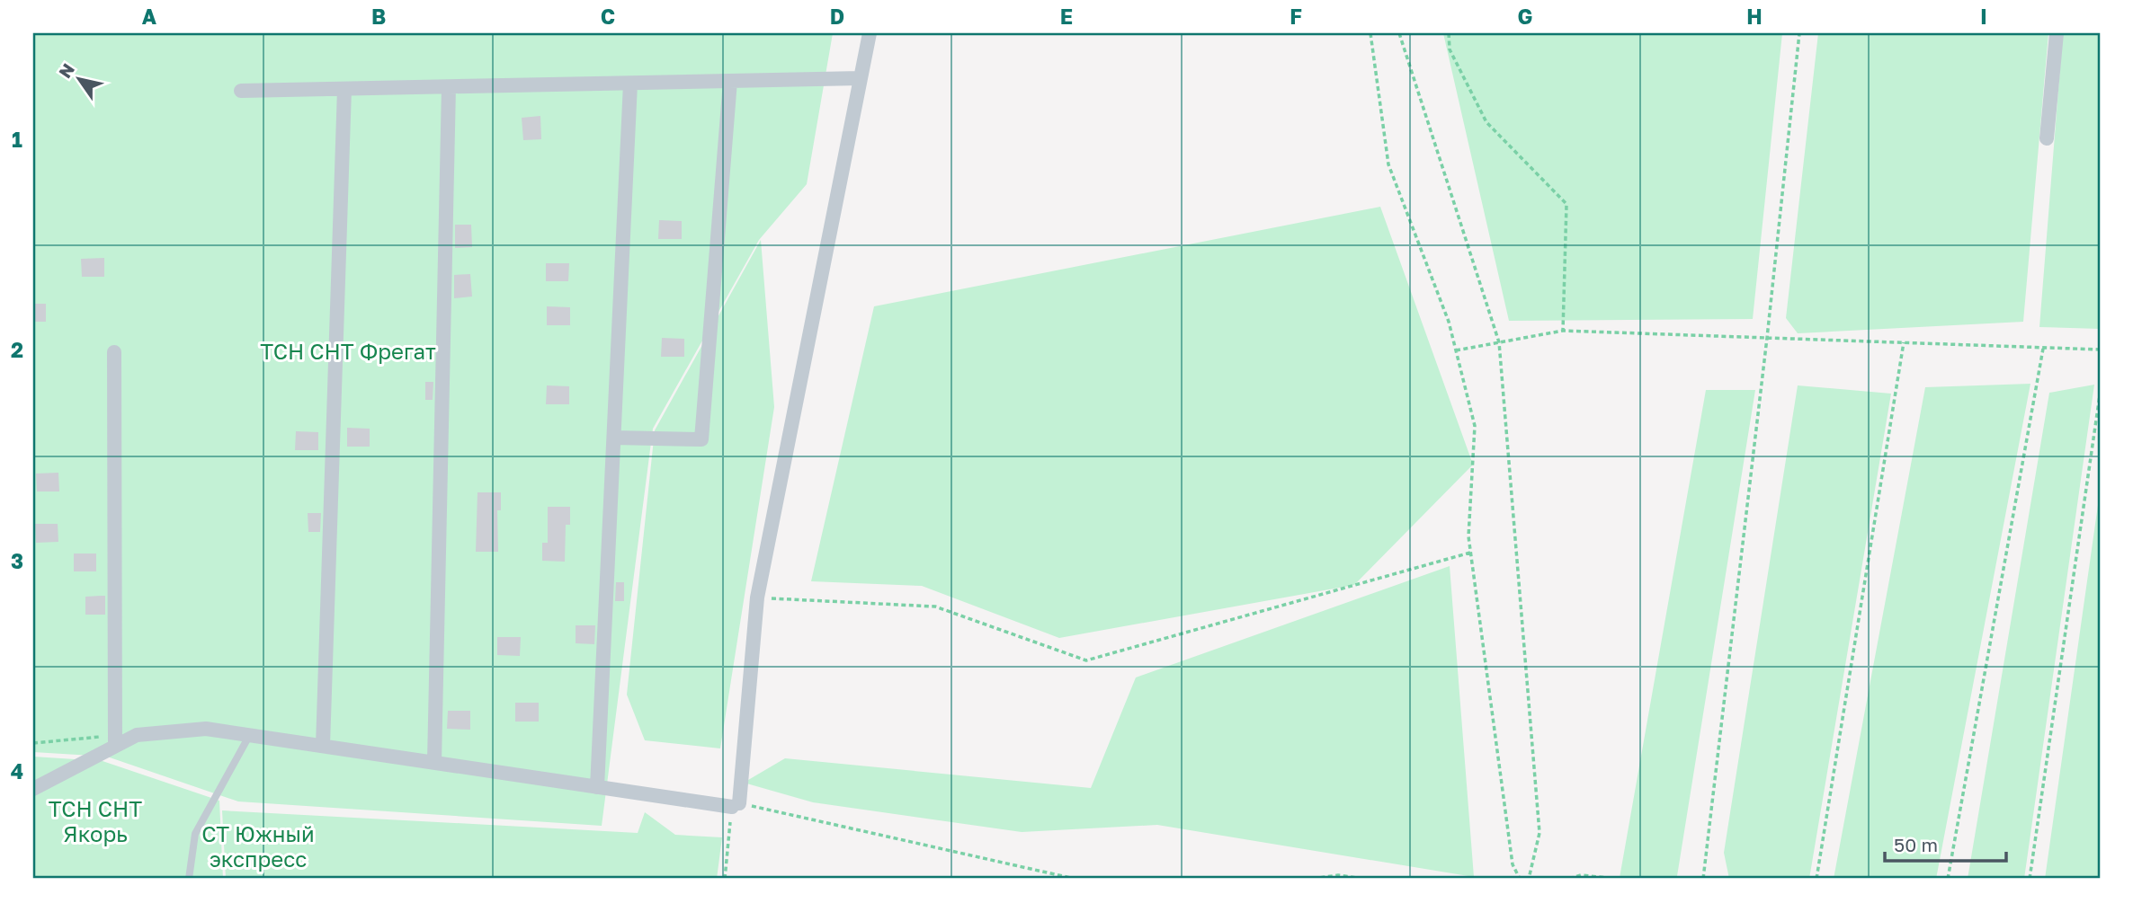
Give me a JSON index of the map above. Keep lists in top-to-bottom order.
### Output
{
  "parks": ["ТСН СНТ Фрегат", "ТСН СНТ Якорь", "СТ Южный экспресс"],
  "scale_bar": "50 m",
  "north": "top left",
  "grid": {
    "columns": [
      "A",
      "B",
      "C",
      "D",
      "E",
      "F",
      "G",
      "H",
      "I"
    ],
    "rows": [
      "1",
      "2",
      "3",
      "4"
    ]
  }
}
